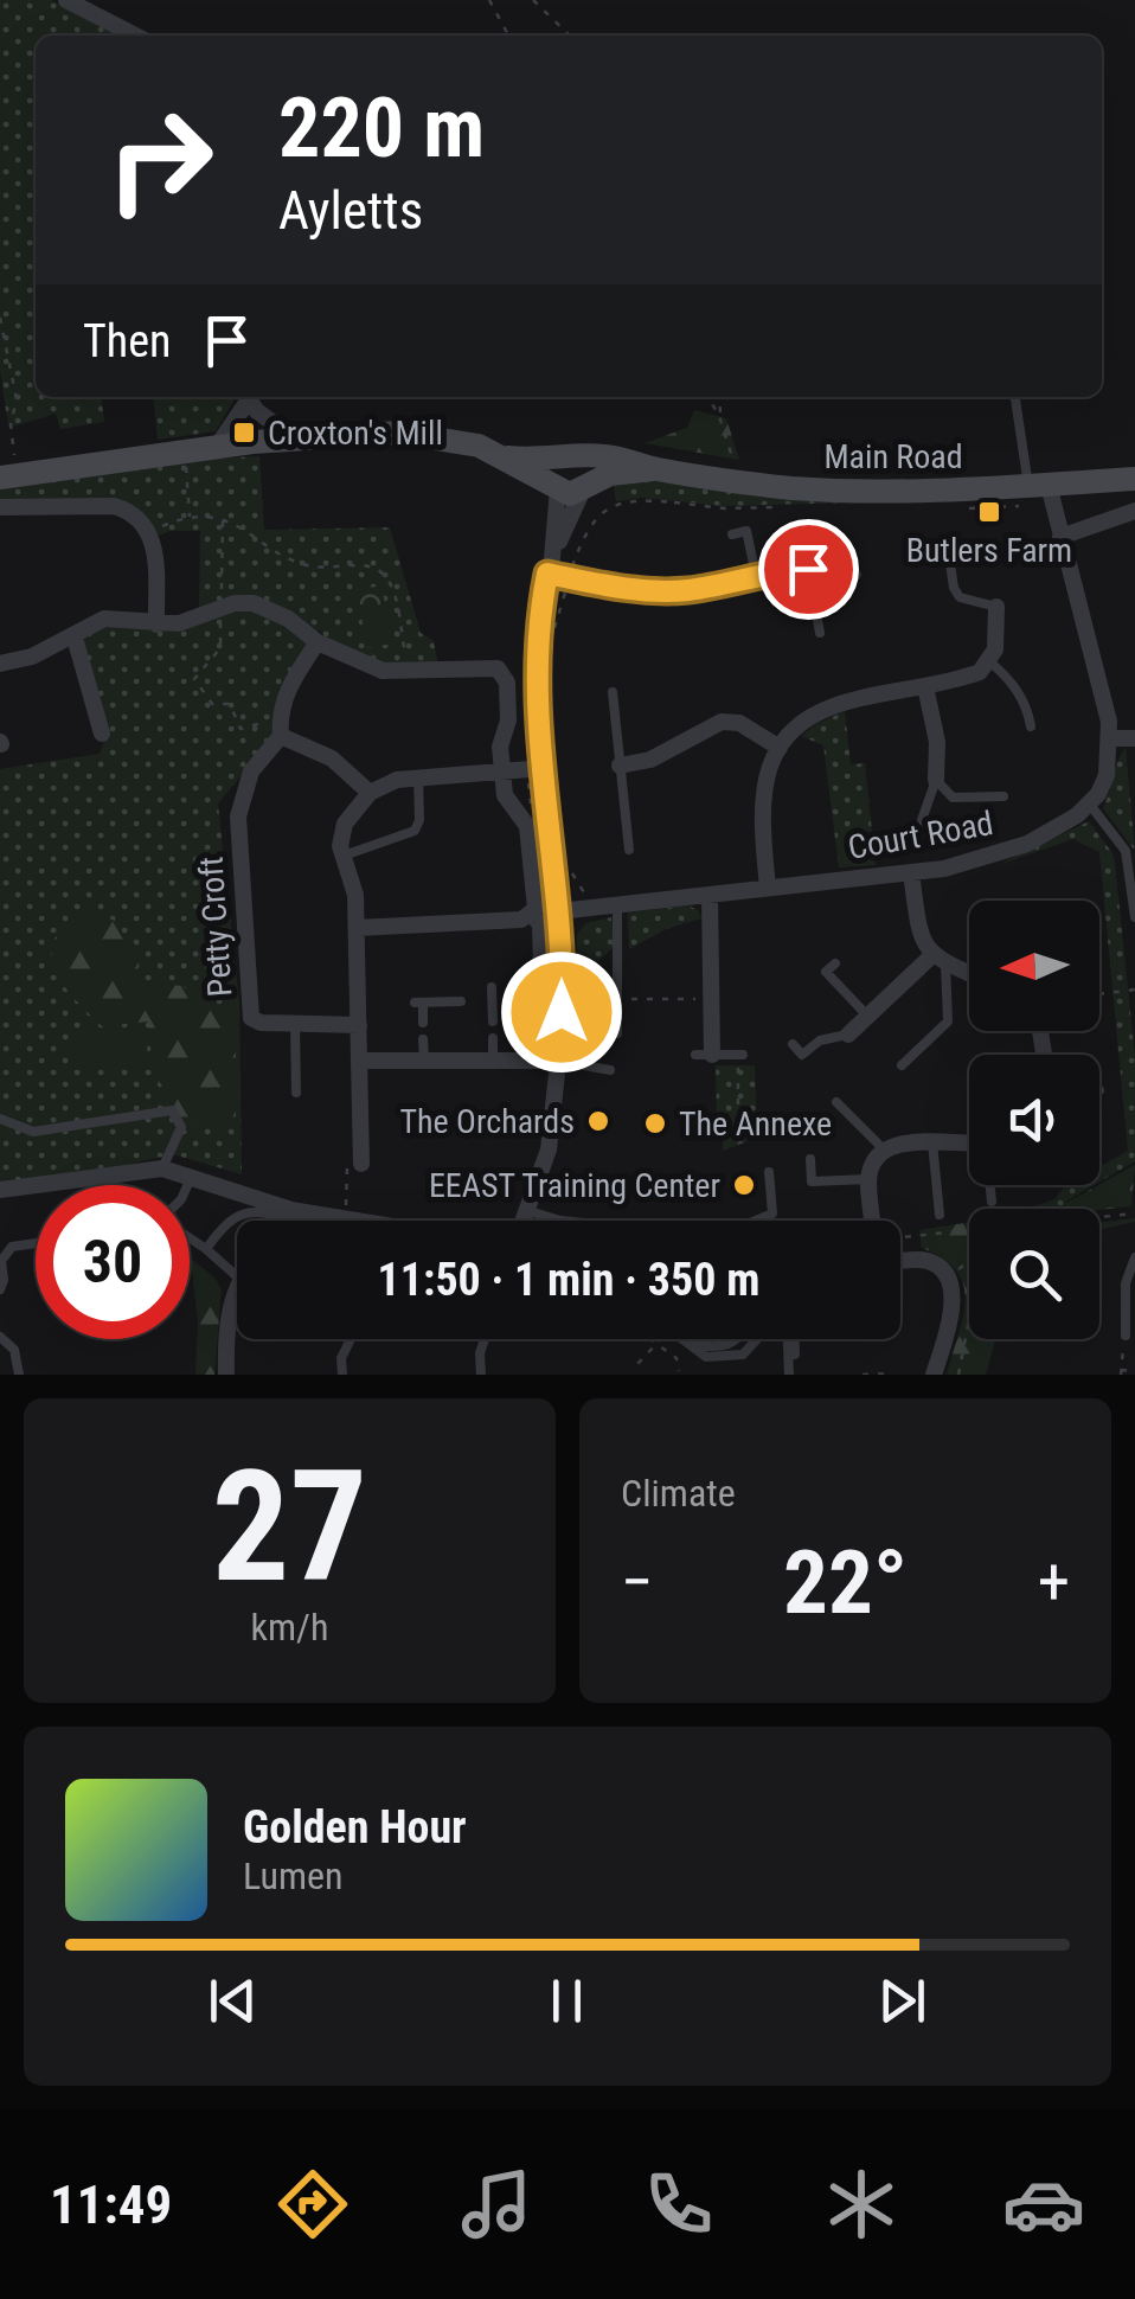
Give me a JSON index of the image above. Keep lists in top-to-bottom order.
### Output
{
  "streets": {
    "main road": ["Main Road"],
    "street": ["Court Road", "Petty Croft"]
  },
  "places": {
    "transit": ["Croxton's Mill", "Butlers Farm"],
    "other": ["The Orchards", "The Annexe", "EEAST Training Center"]
  },
  "north": "left",
  "page": {
    "turn": ["220 m", "Ayletts"],
    "then": "Then",
    "limit": "30",
    "trip": "11:50 · 1 min · 350 m",
    "tile": [
      ["27", "km/h"],
      "Climate"
    ],
    "heat": ["−", "22°", "+"],
    "song": ["Golden Hour", "Lumen"],
    "tabs": "11:49"
  }
}
